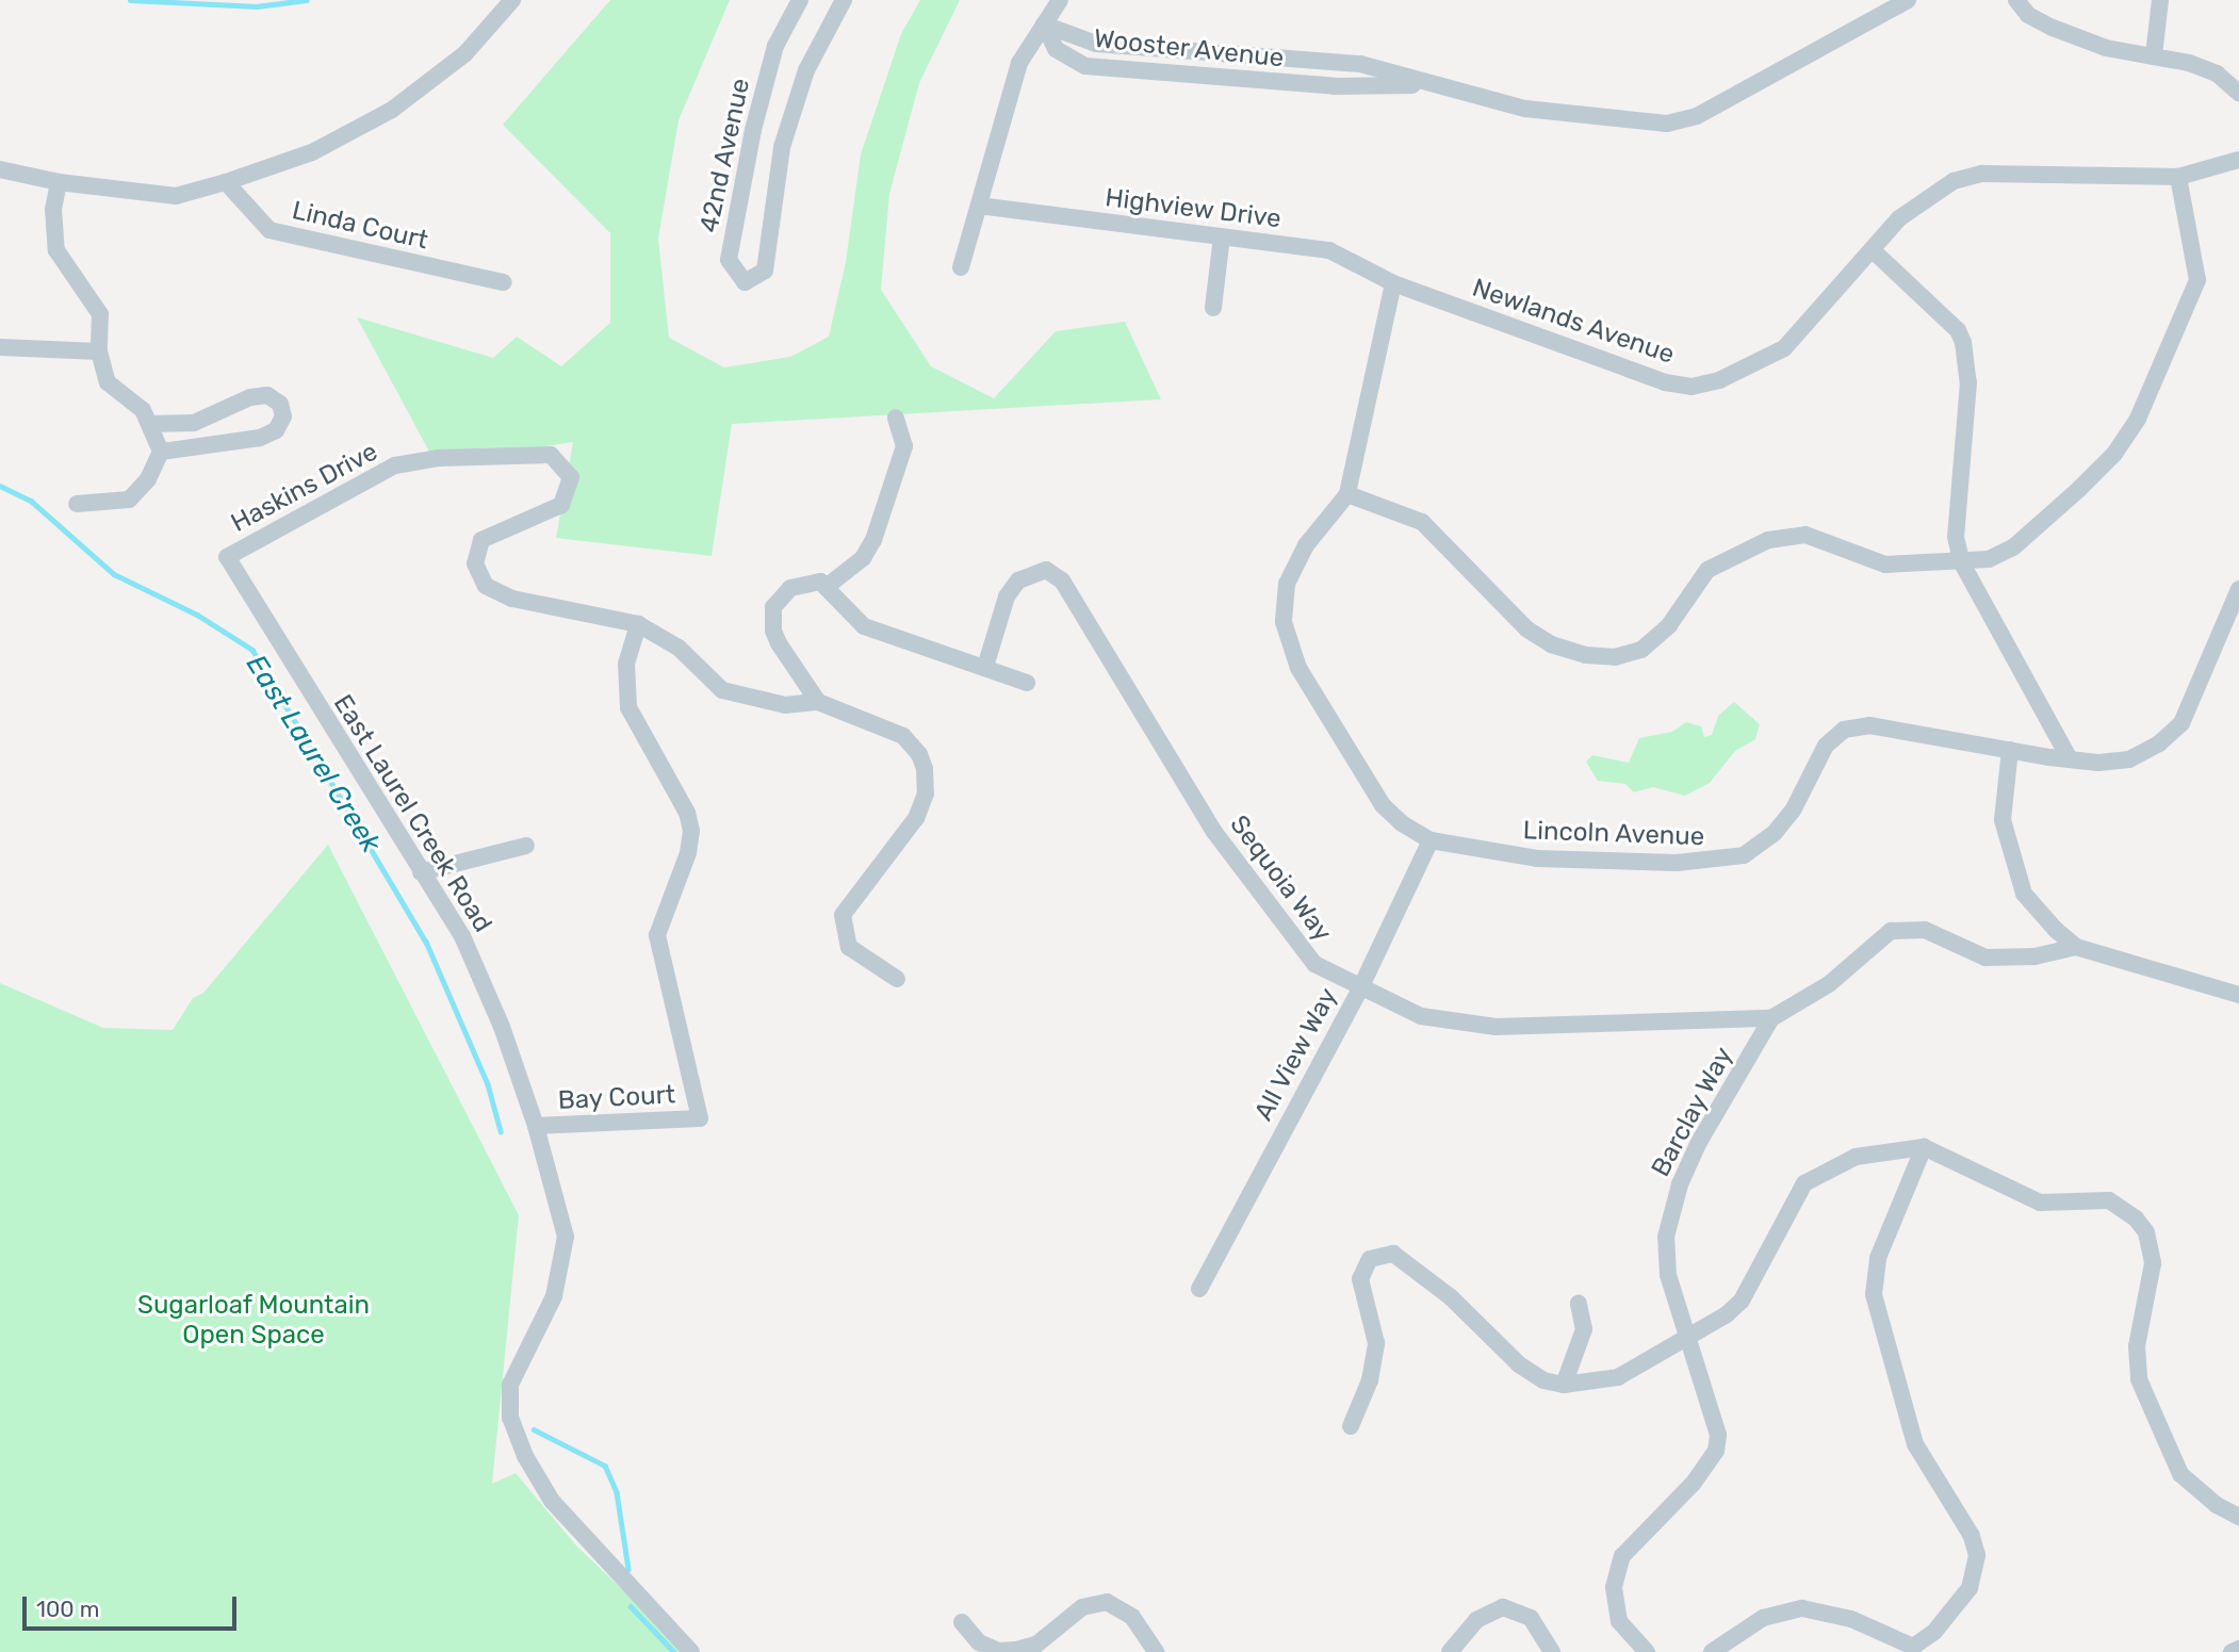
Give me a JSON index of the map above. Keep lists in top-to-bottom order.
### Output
{
  "streets": {
    "street": [
      "Wooster Avenue",
      "42nd Avenue",
      "Highview Drive",
      "Linda Court",
      "Newlands Avenue",
      "Haskins Drive",
      "East Laurel Creek Road",
      "Lincoln Avenue",
      "Sequoia Way",
      "All View Way",
      "Bay Court",
      "Barclay Way"
    ]
  },
  "crossings": [
    ["Highview Drive", "Newlands Avenue"],
    ["Highview Drive", "Lincoln Avenue"],
    ["Newlands Avenue", "Lincoln Avenue"],
    ["Haskins Drive", "East Laurel Creek Road"],
    ["Haskins Drive", "Bay Court"],
    ["East Laurel Creek Road", "Bay Court"],
    ["Lincoln Avenue", "All View Way"],
    ["Sequoia Way", "All View Way"],
    ["Sequoia Way", "Barclay Way"]
  ],
  "water": ["East Laurel Creek"],
  "parks": ["Sugarloaf Mountain Open Space"],
  "scale_bar": "100 m"
}
